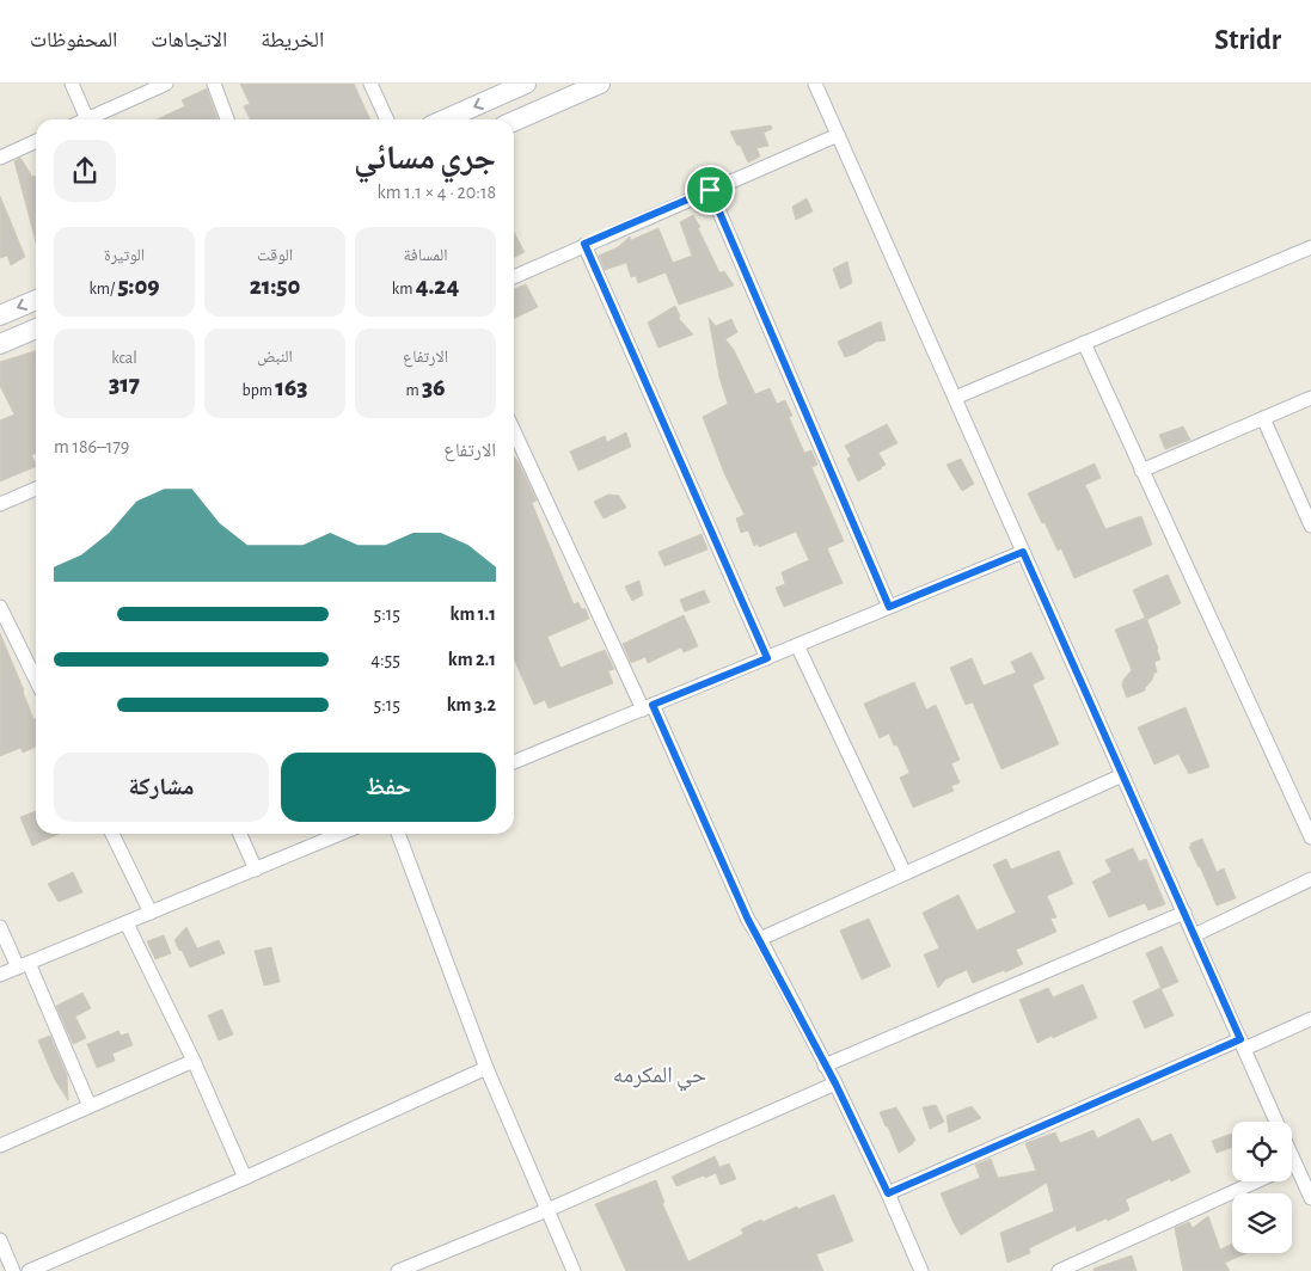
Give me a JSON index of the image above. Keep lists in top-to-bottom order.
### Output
{
  "districts": ["حي المكرمه"],
  "page": {
    "header": "Stridr",
    "nav": ["الخريطة", "الاتجاهات", "المحفوظات"],
    "heading": ["جري مسائي", "20:18 · 4 × 1.1 km"],
    "stats": [
      ["المسافة", "4.24 km"],
      ["الوقت", "21:50"],
      ["الوتيرة", "5:09 /km"],
      ["الارتفاع", "36 m"],
      ["النبض", "163 bpm"],
      ["kcal", "317"]
    ],
    "chart": ["الارتفاع", "179–186 m"],
    "list": [
      {
        "name": "1.1 km",
        "note": "5:15"
      },
      {
        "name": "2.1 km",
        "note": "4:55"
      },
      {
        "name": "3.2 km",
        "note": "5:15"
      }
    ],
    "buttons": ["حفظ", "مشاركة"]
  }
}
